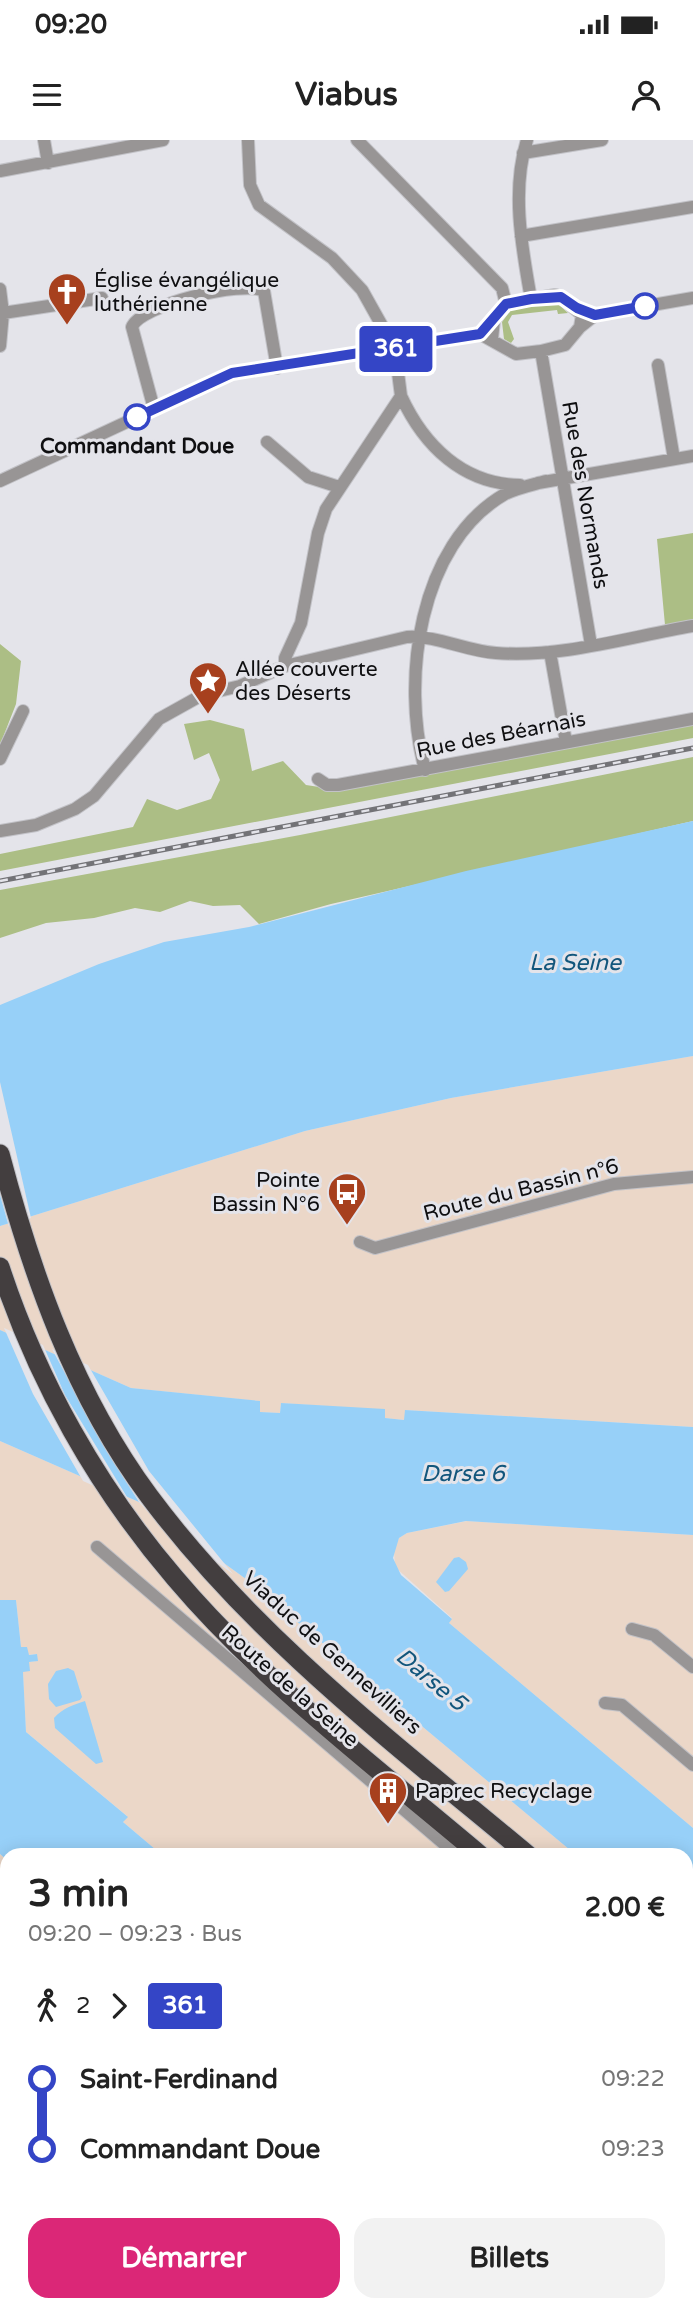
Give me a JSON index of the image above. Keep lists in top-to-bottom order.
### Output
{
  "streets": {
    "highway": ["Viaduc de Gennevilliers"],
    "street": [
      "Rue des Normands",
      "Rue des Béarnais",
      "Route du Bassin n°6",
      "Route de la Seine"
    ]
  },
  "water": ["La Seine", "Darse 6", "Darse 5"],
  "places": {
    "church": ["Église évangélique luthérienne"],
    "other": ["Commandant Doue"],
    "place": ["Allée couverte des Déserts"],
    "bus stop": ["Pointe Bassin N°6"],
    "building": ["Paprec Recyclage"]
  },
  "lines": ["bus line 361"],
  "page": {
    "status": "09:20",
    "header": "Viabus",
    "on_map": "361",
    "heading": ["3 min", "09:20 – 09:23 · Bus", "2.00 €"],
    "legs": ["2", "361"],
    "list": [
      {
        "name": "Saint-Ferdinand",
        "value": "09:22"
      },
      {
        "name": "Commandant Doue",
        "value": "09:23"
      }
    ],
    "buttons": ["Démarrer", "Billets"]
  }
}
